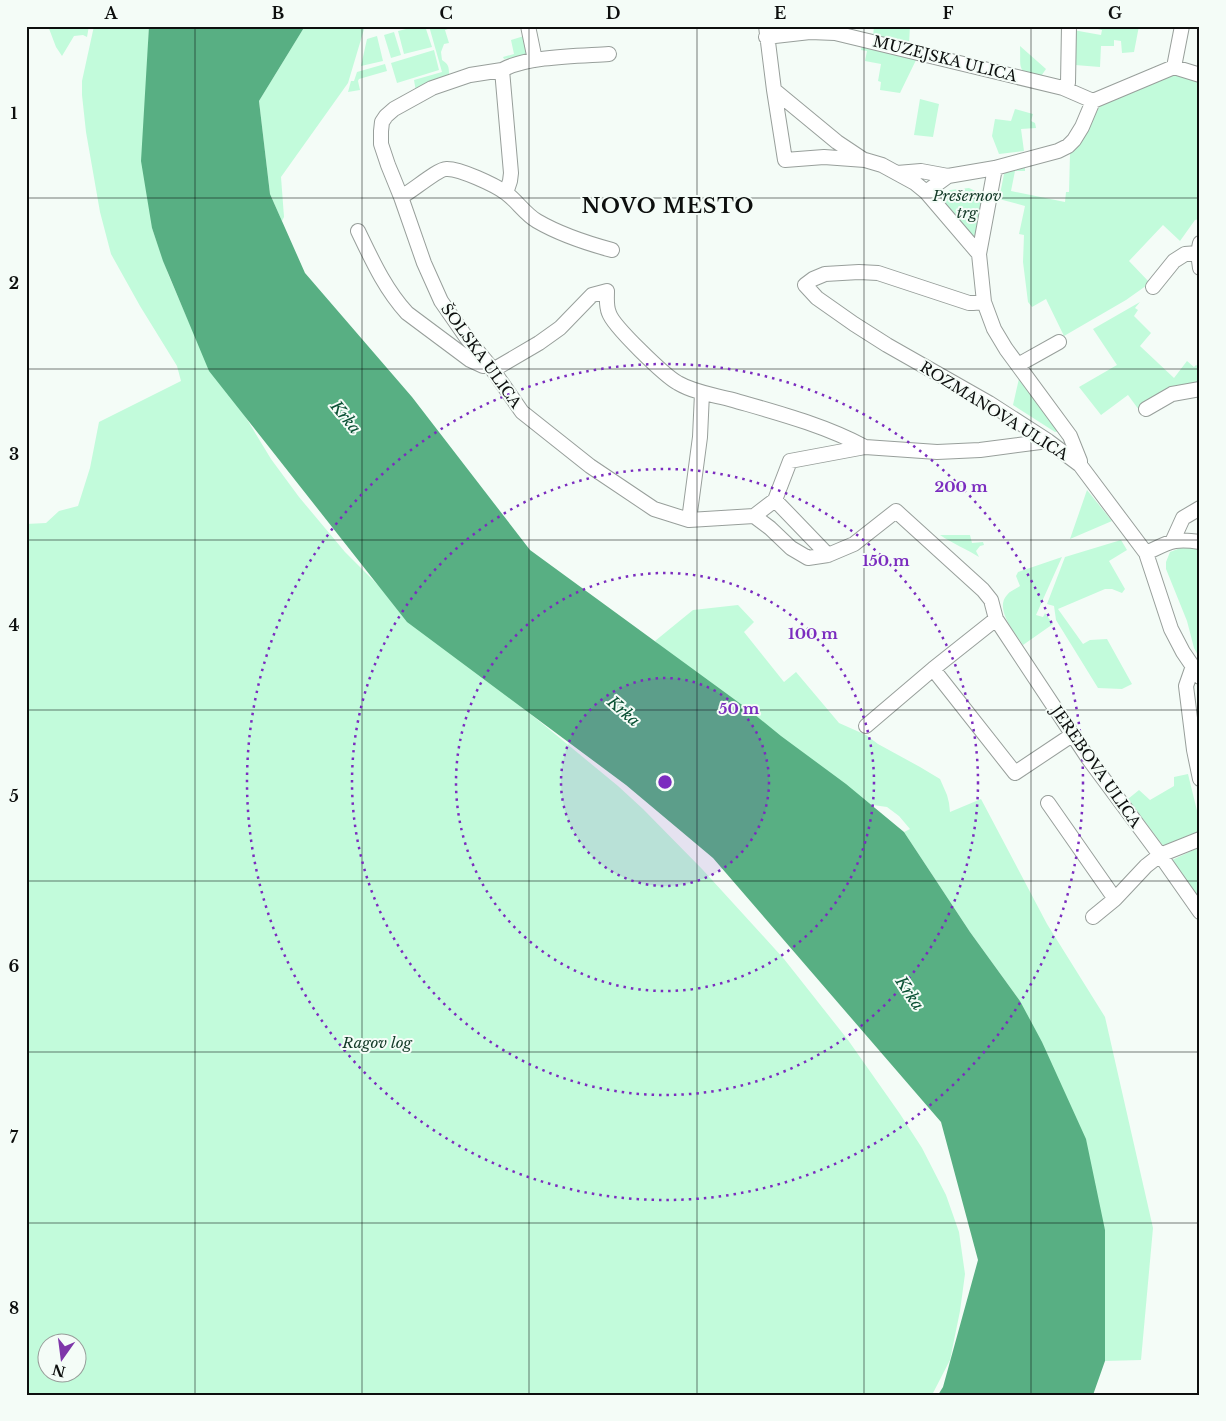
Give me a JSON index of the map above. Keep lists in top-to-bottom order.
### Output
{
  "streets": {
    "street": [
      "MUZEJSKA ULICA",
      "ŠOLSKA ULICA",
      "ROZMANOVA ULICA",
      "JEREBOVA ULICA"
    ]
  },
  "districts": ["NOVO MESTO"],
  "water": ["Krka"],
  "parks": ["Prešernov trg", "Ragov log"],
  "north": "bottom",
  "grid": {
    "columns": [
      "A",
      "B",
      "C",
      "D",
      "E",
      "F",
      "G"
    ],
    "rows": [
      "1",
      "2",
      "3",
      "4",
      "5",
      "6",
      "7",
      "8"
    ]
  },
  "rings": [
    "200 m",
    "150 m",
    "100 m",
    "50 m"
  ]
}
